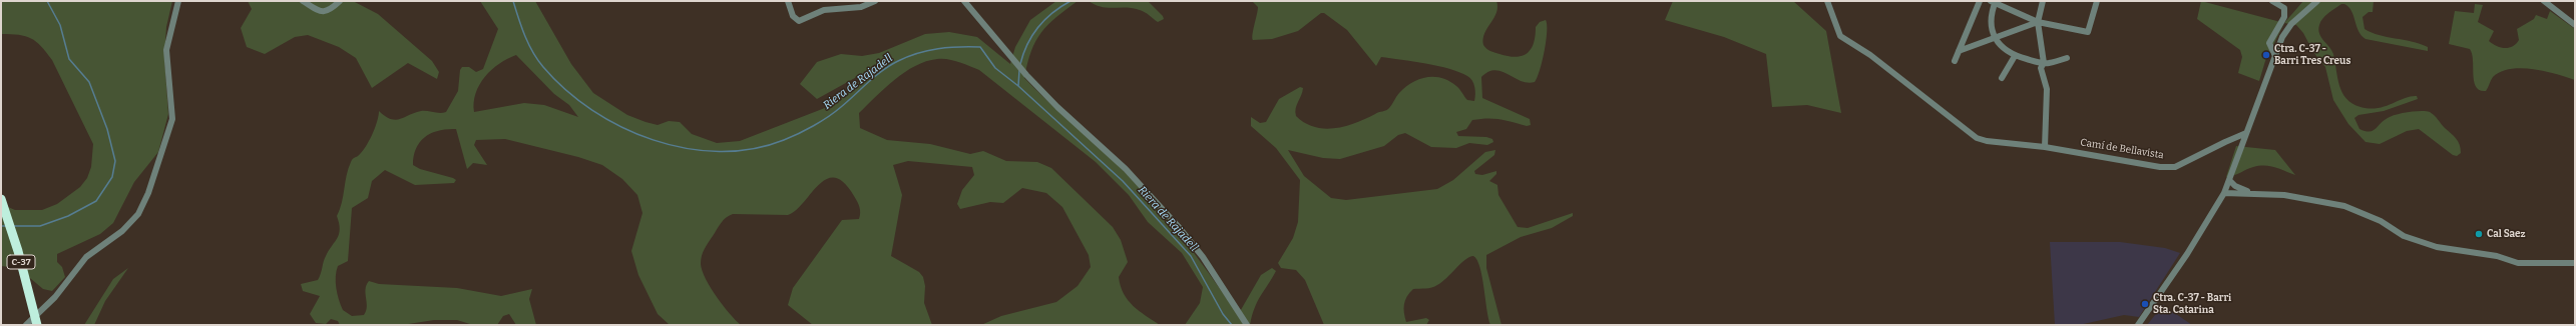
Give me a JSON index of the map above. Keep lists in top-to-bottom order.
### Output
{
  "streets": {
    "highway": ["C-37"],
    "street": ["Camí de Bellavista"]
  },
  "water": ["Riera de Rajadell"],
  "places": ["Ctra. C-37 - Barri Tres Creus", "Cal Saez", "Ctra. C-37 - Barri Sta. Catarina"]
}
